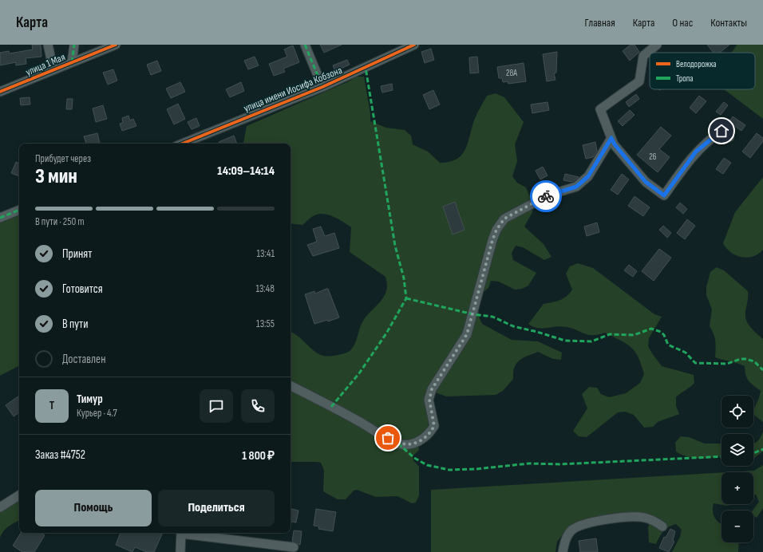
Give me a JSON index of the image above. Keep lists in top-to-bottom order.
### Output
{
  "streets": {
    "street": ["улица 1 Мая", "улица имени Иосифа Кобзона"]
  },
  "house_numbers": ["28А", "26"],
  "legend": ["Велодорожка", "Тропа"],
  "page": {
    "header": "Карта",
    "nav": [
      "Главная",
      "Карта",
      "О нас",
      "Контакты"
    ],
    "heading": ["3 мин", "Прибудет через", "14:09–14:14"],
    "panel": [
      "Тимур",
      "Курьер · 4.7",
      "Заказ #4752",
      "1 800 ₽"
    ],
    "bar": "В пути · 250 m",
    "list": [
      ["Принят", "13:41"],
      ["Готовится", "13:48"],
      ["В пути", "13:55"],
      "Доставлен"
    ],
    "round": "Т",
    "map_buttons": ["+", "−"],
    "buttons": ["Помощь", "Поделиться"]
  }
}
